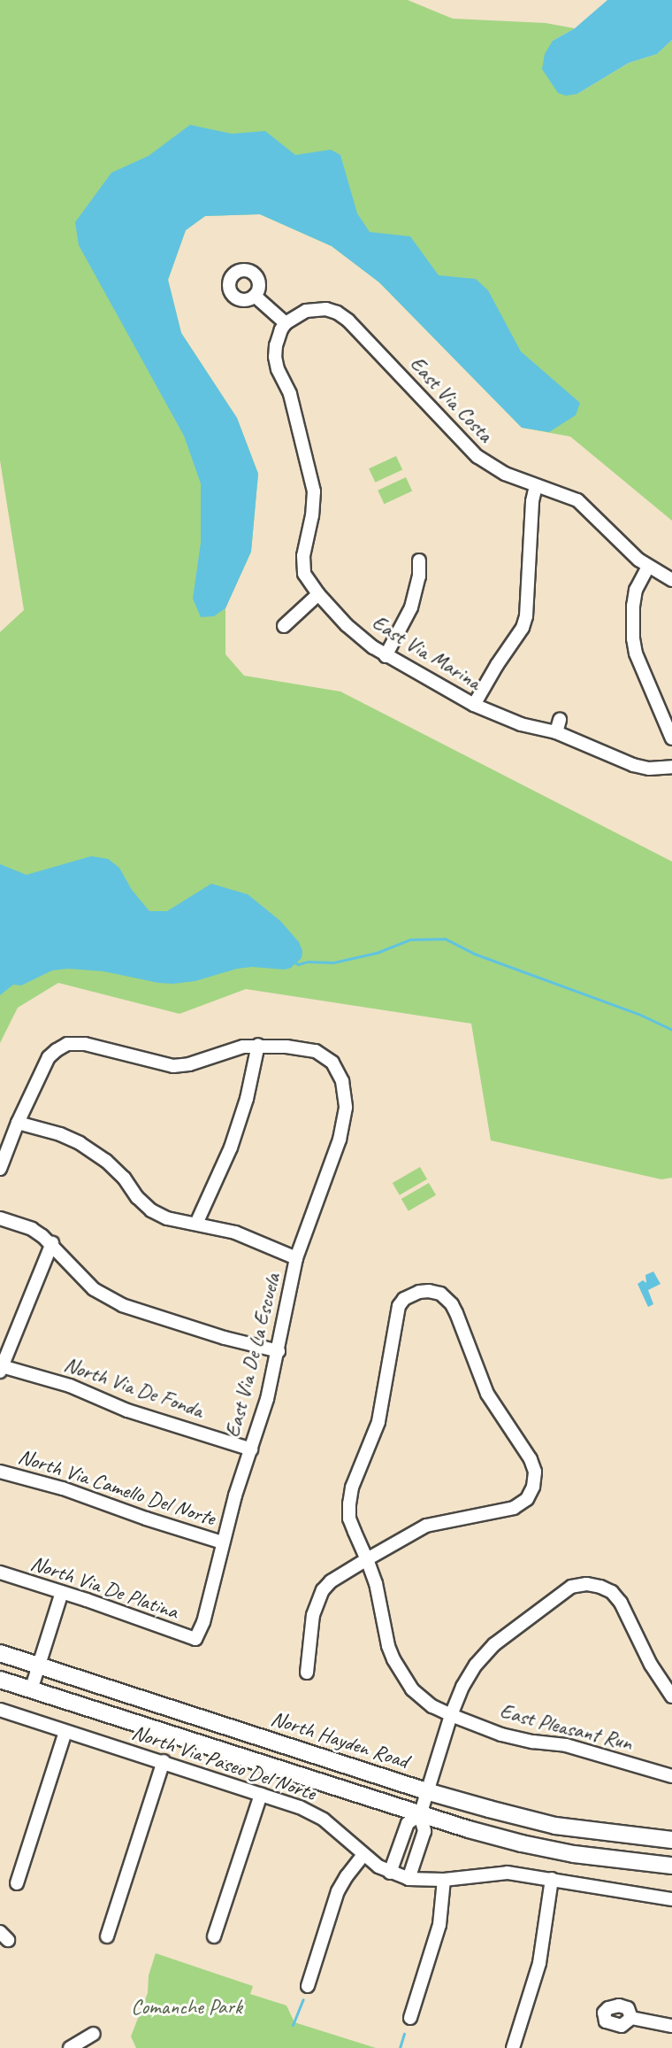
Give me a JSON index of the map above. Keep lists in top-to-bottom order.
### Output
{
  "streets": {
    "main road": ["North Hayden Road"],
    "street": [
      "East Via Costa",
      "East Via Marina",
      "East Via De La Escuela",
      "North Via De Fonda",
      "North Via Camello Del Norte",
      "North Via De Platina",
      "East Pleasant Run",
      "North Via Paseo Del Norte"
    ]
  },
  "crossings": [
    ["East Via Costa", "East Via Marina"],
    ["East Via De La Escuela", "North Via De Fonda"],
    ["East Via De La Escuela", "North Via Camello Del Norte"],
    ["East Via De La Escuela", "North Via De Platina"]
  ],
  "parks": ["Comanche Park"]
}
